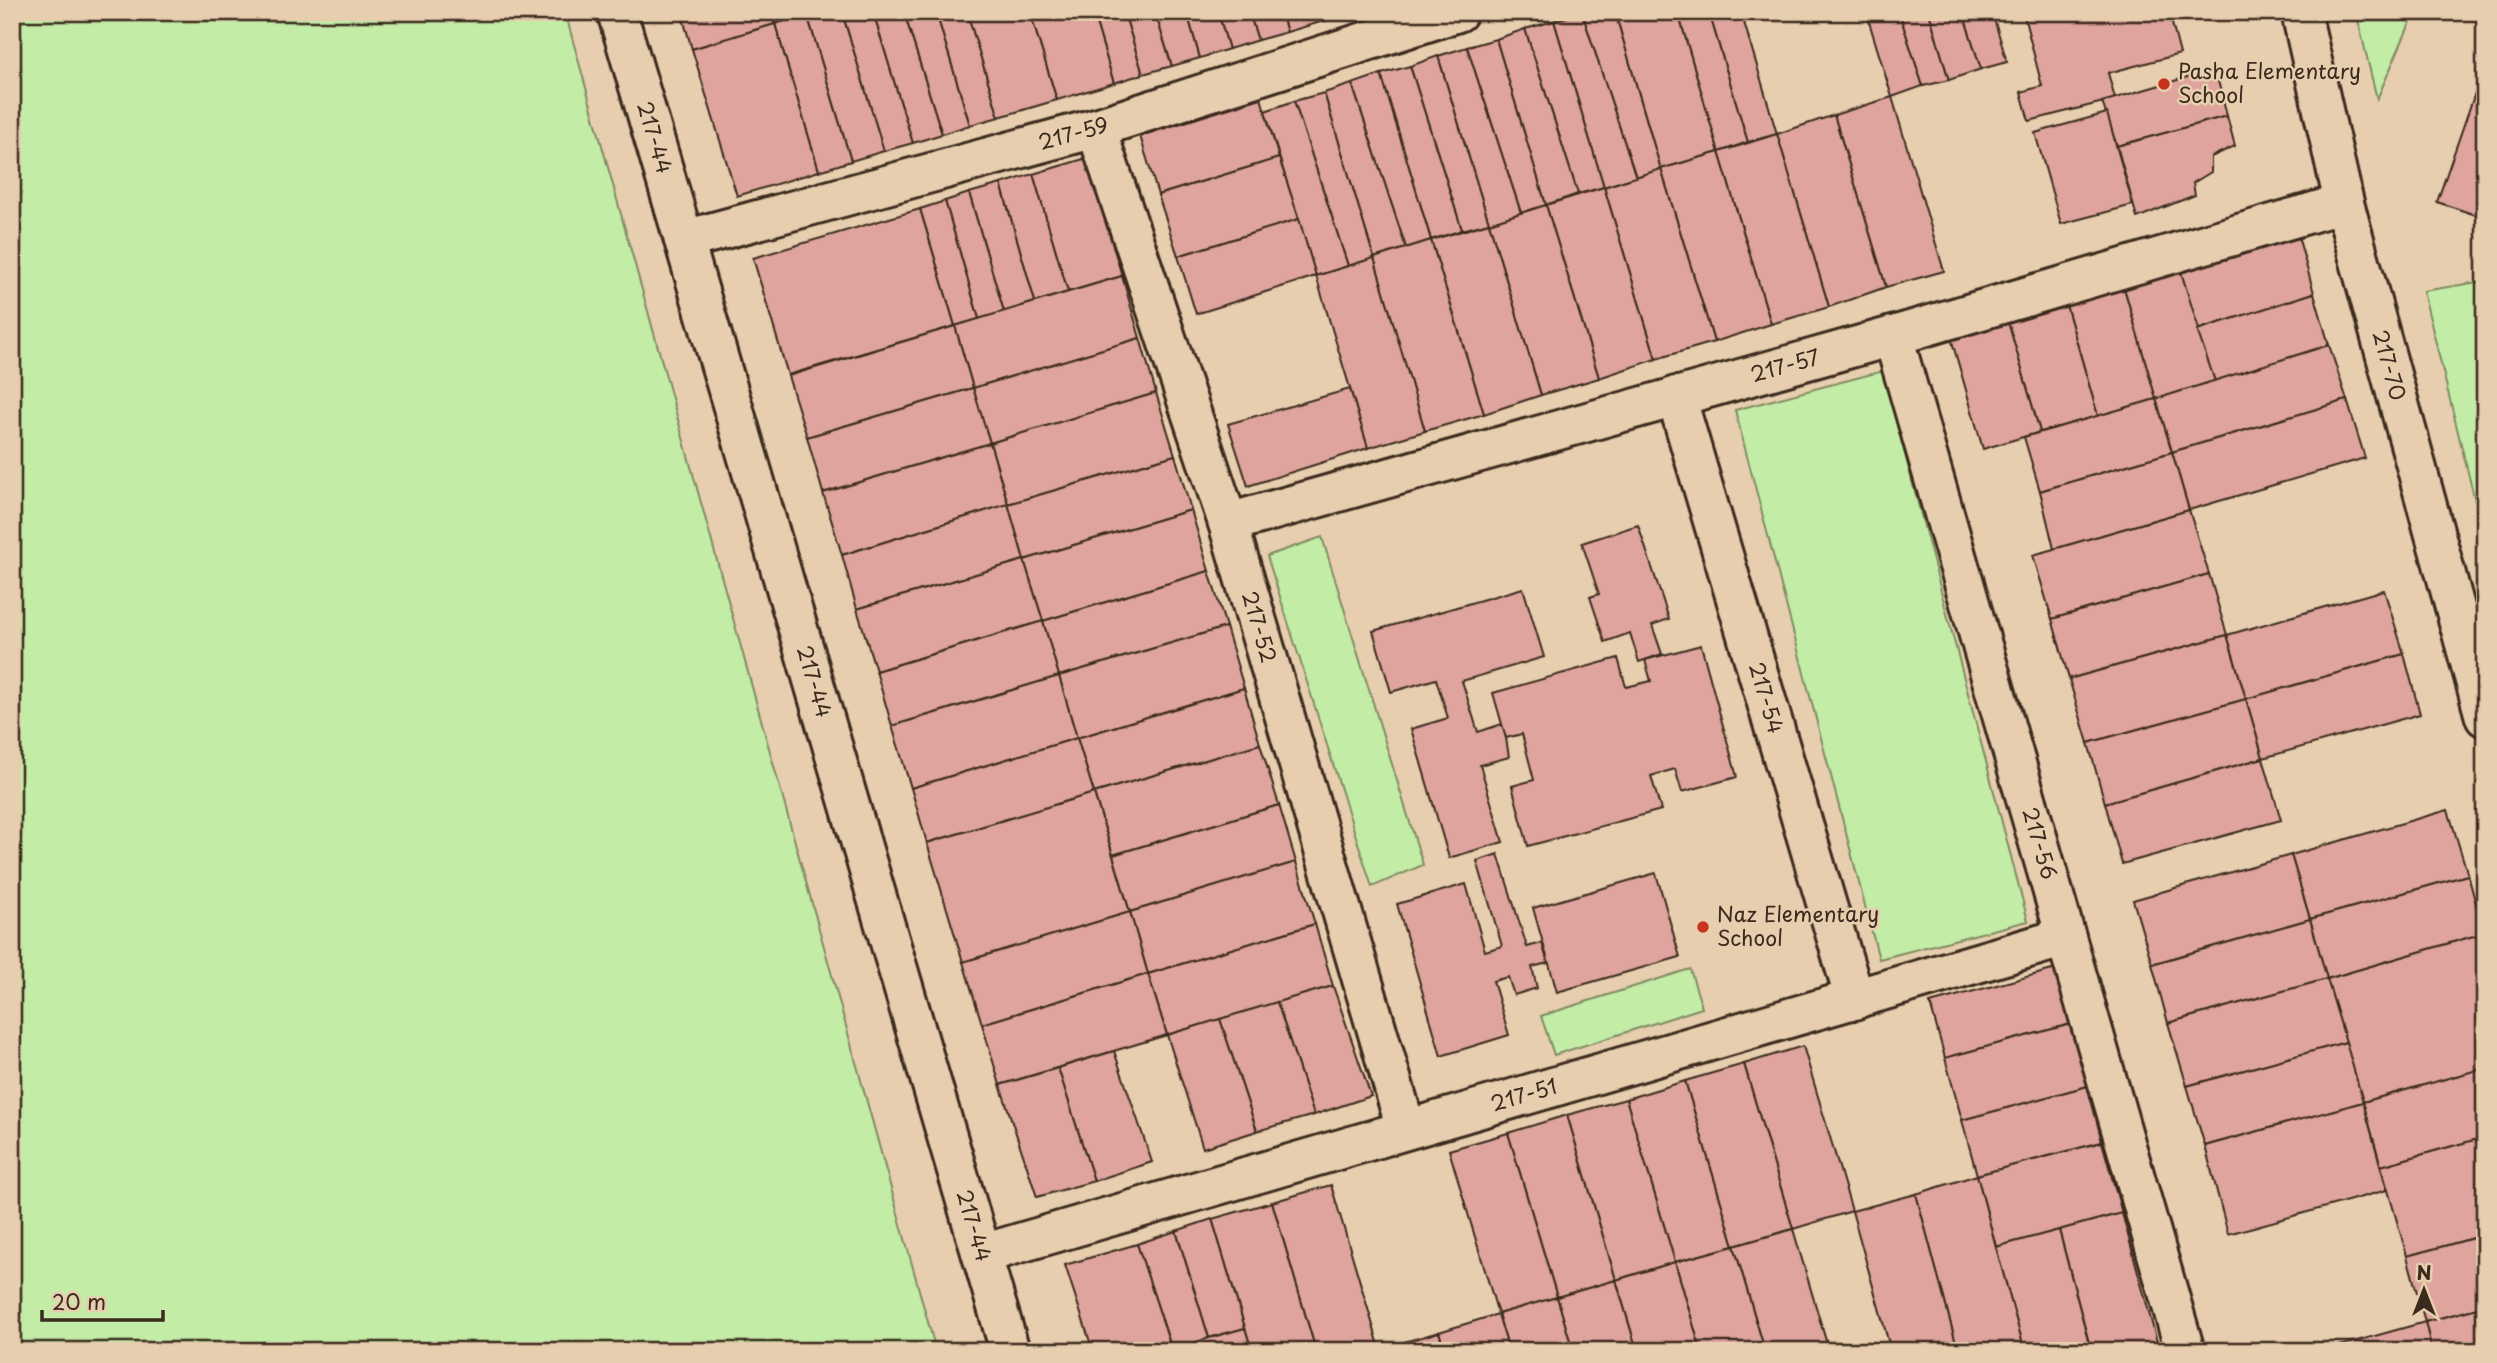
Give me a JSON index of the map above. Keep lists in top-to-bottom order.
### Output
{
  "streets": {
    "street": [
      "217-59",
      "217-44",
      "217-57",
      "217-70",
      "217-52",
      "217-54",
      "217-56",
      "217-51"
    ]
  },
  "crossings": [
    ["217-59", "217-44"],
    ["217-59", "217-52"],
    ["217-44", "217-51"],
    ["217-57", "217-70"],
    ["217-57", "217-52"],
    ["217-57", "217-54"],
    ["217-57", "217-56"],
    ["217-52", "217-51"],
    ["217-54", "217-51"],
    ["217-56", "217-51"]
  ],
  "places": ["Pasha Elementary School", "Naz Elementary School"],
  "scale_bar": "20 m",
  "north": "top"
}
